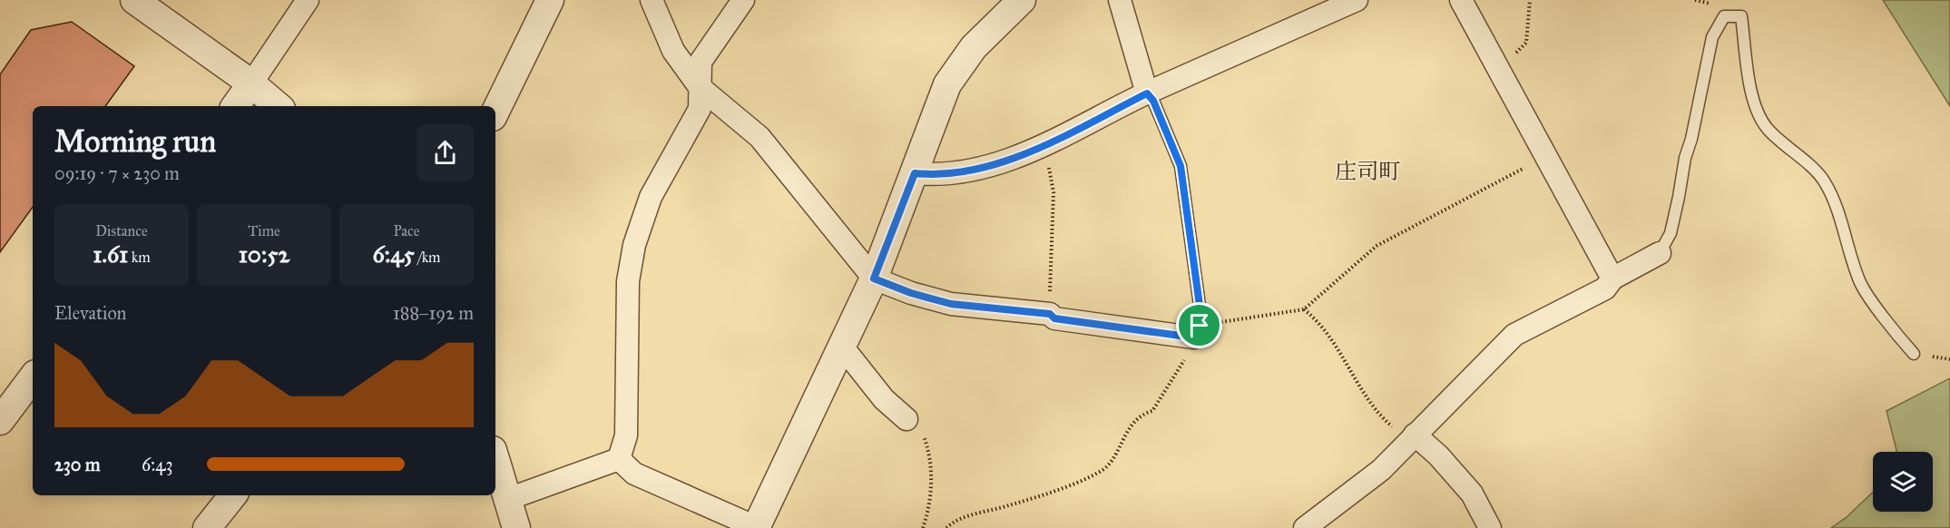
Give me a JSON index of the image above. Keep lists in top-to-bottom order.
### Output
{
  "districts": ["庄司町"],
  "page": {
    "heading": ["Morning run", "09:19 · 7 × 230 m"],
    "stats": [
      ["Distance", "1.61 km"],
      ["Time", "10:52"],
      ["Pace", "6:45 /km"]
    ],
    "chart": ["Elevation", "188–192 m"],
    "list": [
      {
        "name": "230 m",
        "note": "6:43"
      }
    ]
  }
}
